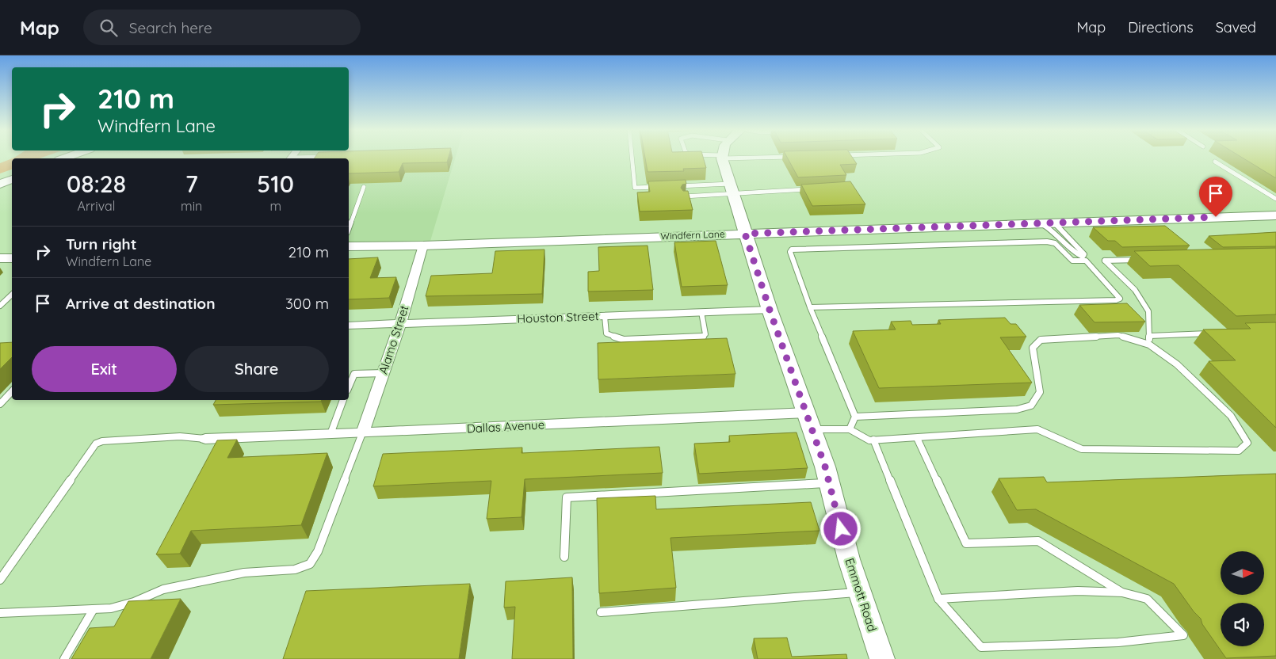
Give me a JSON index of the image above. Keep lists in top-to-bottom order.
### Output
{
  "streets": {
    "street": [
      "Windfern Lane",
      "Houston Street",
      "Alamo Street",
      "Dallas Avenue",
      "Emmott Road"
    ]
  },
  "crossings": [
    ["Windfern Lane", "Alamo Street"],
    ["Windfern Lane", "Emmott Road"],
    ["Houston Street", "Alamo Street"],
    ["Houston Street", "Emmott Road"],
    ["Alamo Street", "Dallas Avenue"],
    ["Dallas Avenue", "Emmott Road"]
  ],
  "north": "right",
  "page": {
    "header": "Map",
    "search": "Search here",
    "nav": ["Map", "Directions", "Saved"],
    "turn": ["210 m", "Windfern Lane"],
    "eta": [
      "08:28",
      "Arrival",
      "7",
      "min",
      "510",
      "m"
    ],
    "list": [
      {
        "name": "Turn right",
        "note": "Windfern Lane",
        "value": "210 m"
      },
      {
        "name": "Arrive at destination",
        "value": "300 m"
      }
    ],
    "buttons": ["Exit", "Share"]
  }
}
